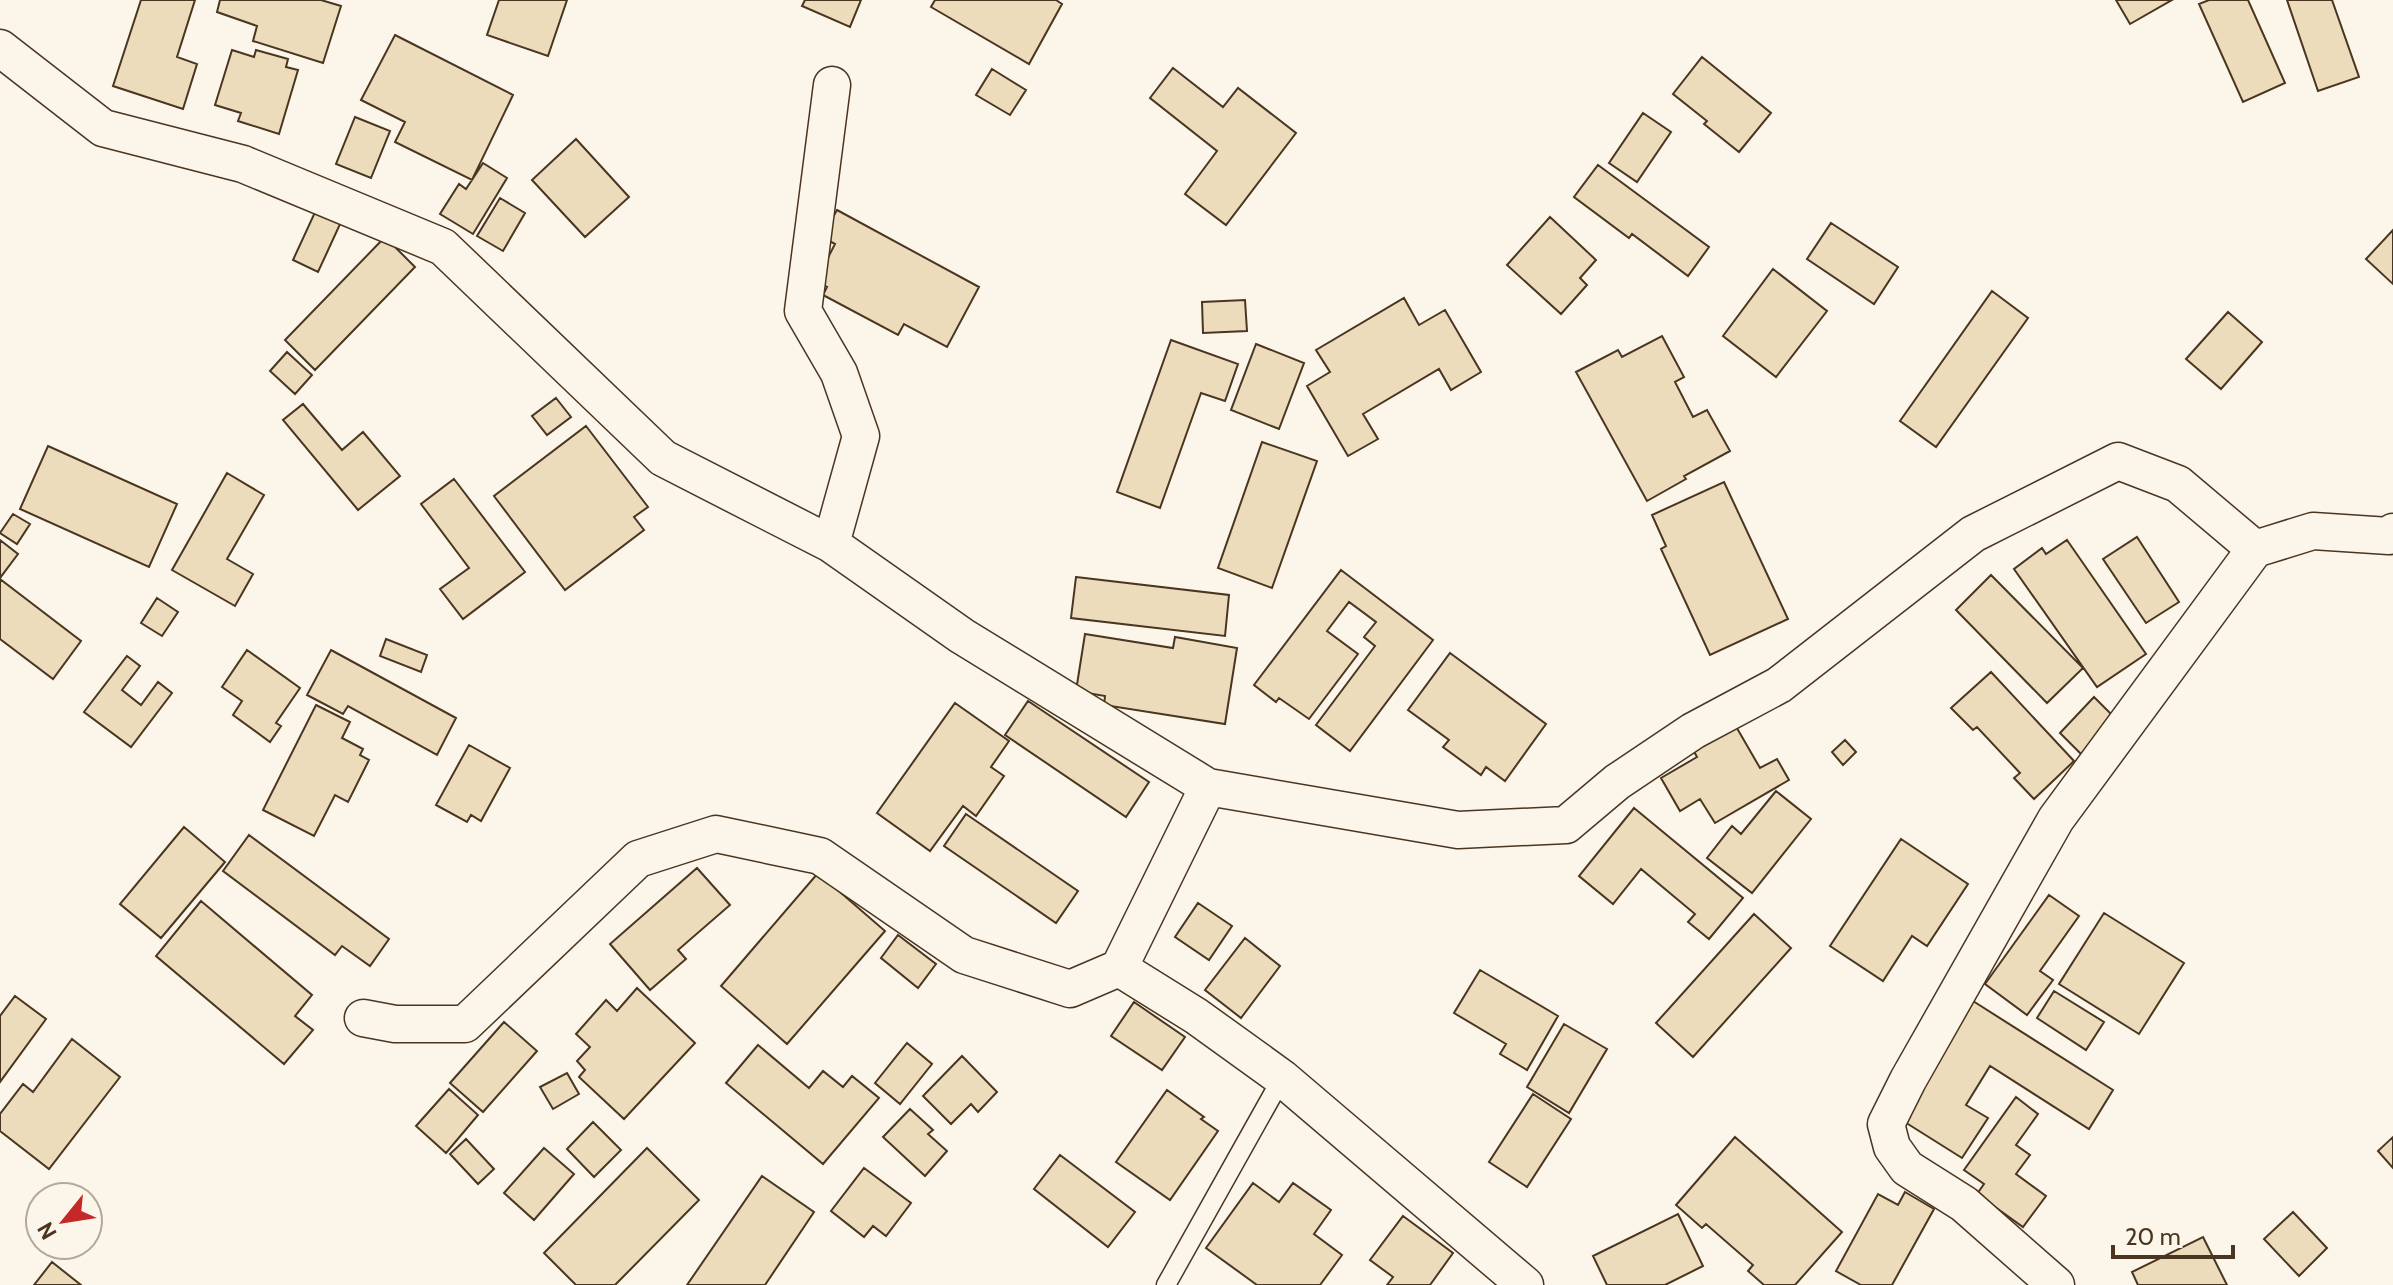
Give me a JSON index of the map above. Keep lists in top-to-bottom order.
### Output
{
  "scale_bar": "20 m",
  "north": "bottom left"
}
